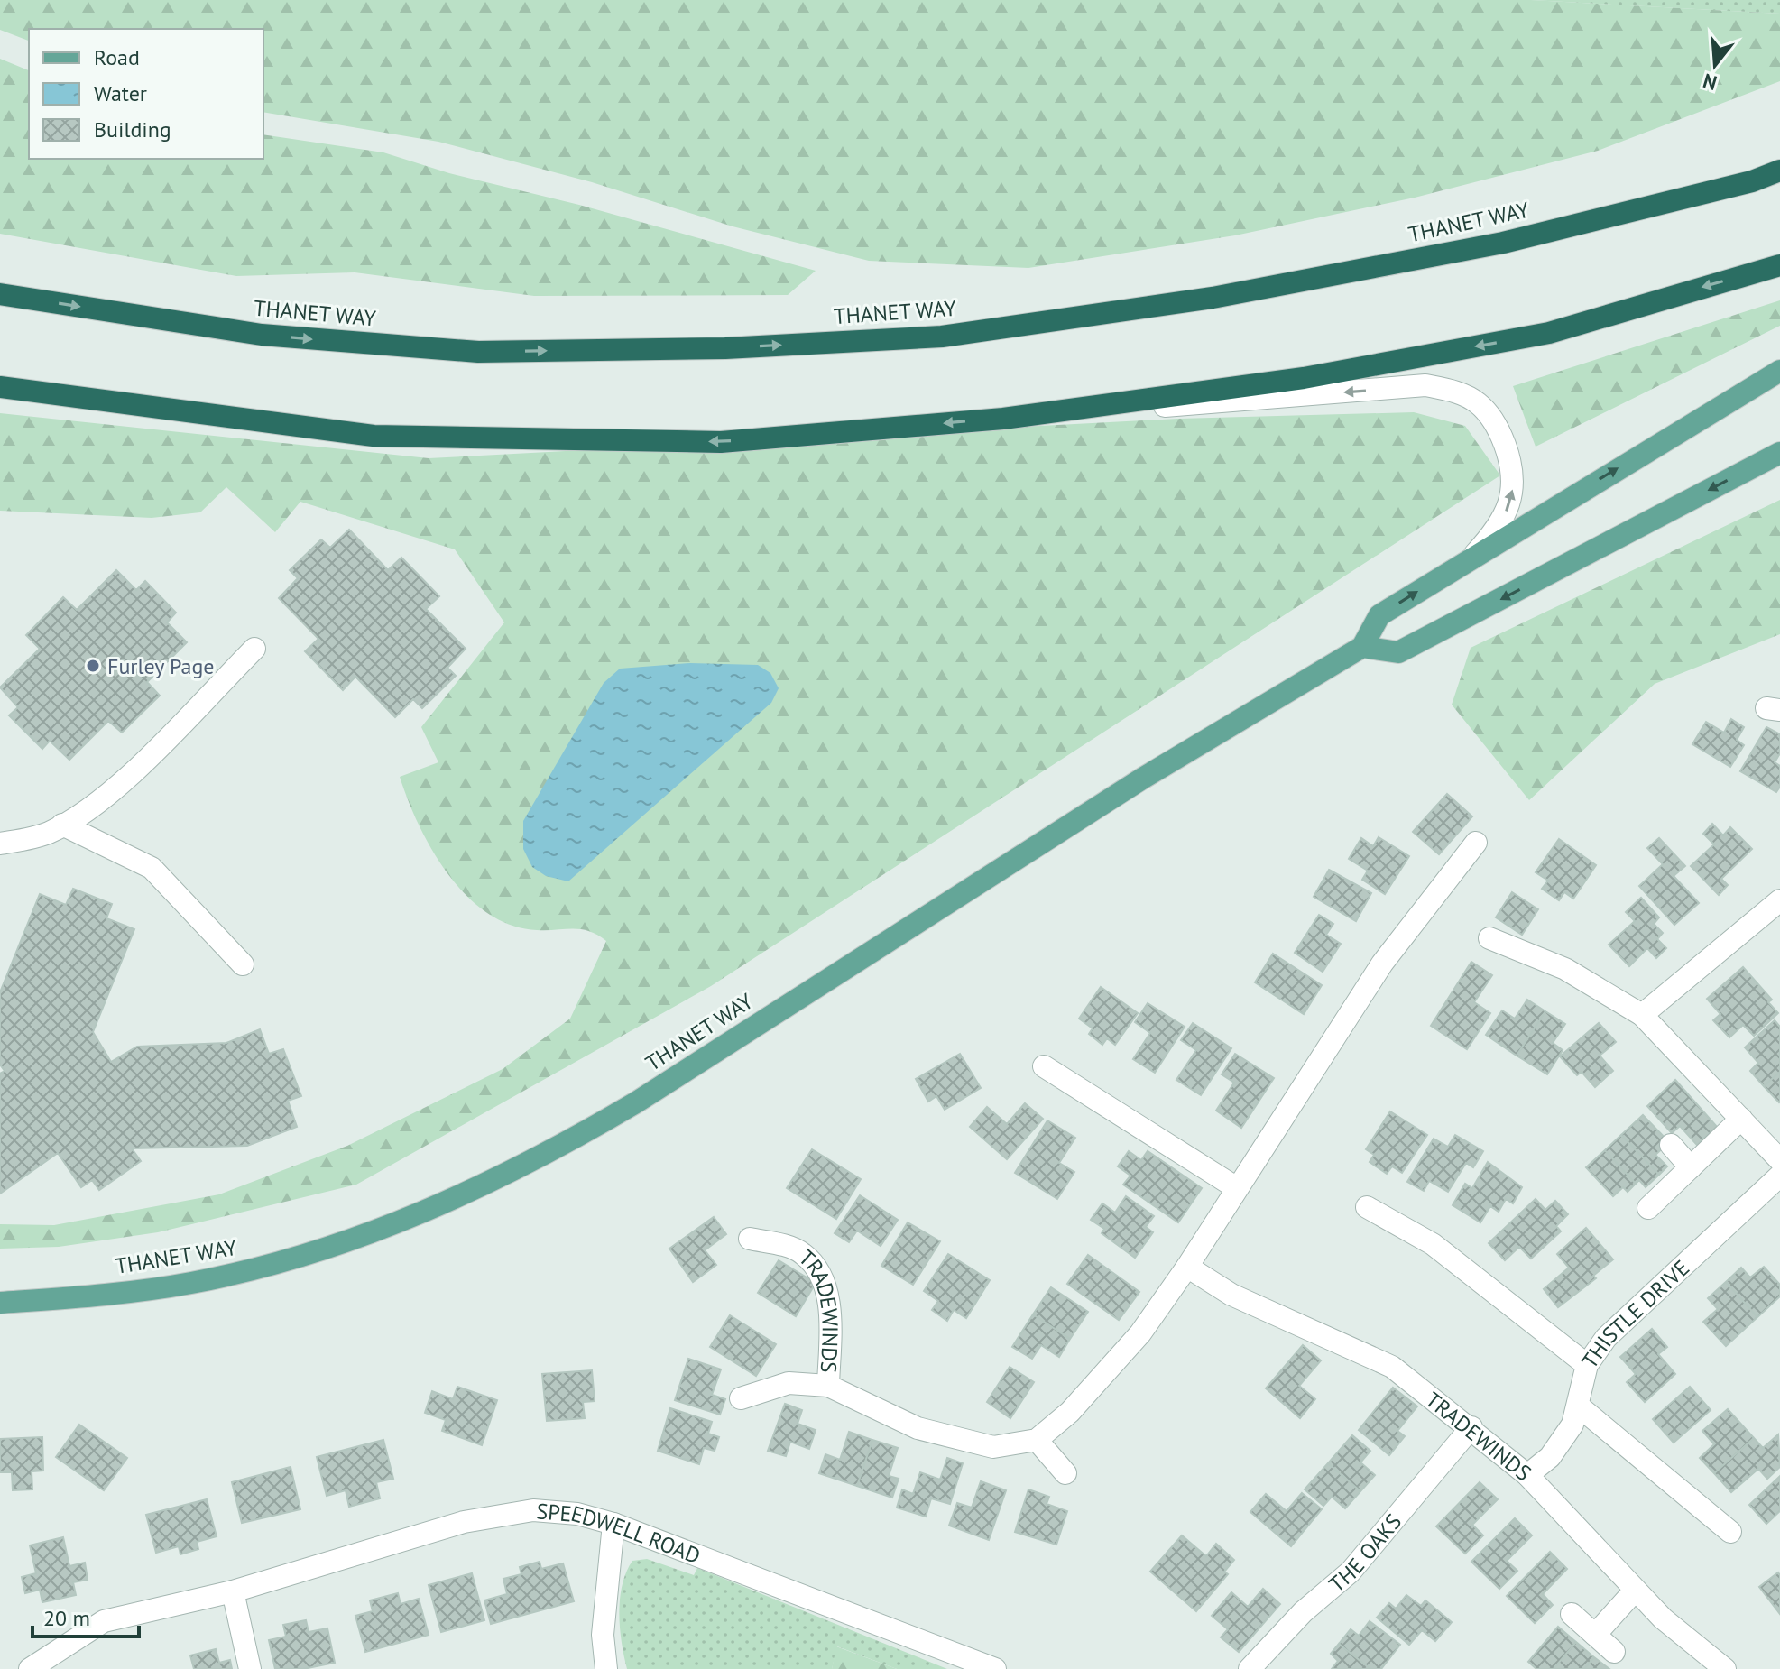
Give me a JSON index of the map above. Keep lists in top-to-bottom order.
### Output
{
  "streets": {
    "highway": ["THANET WAY"],
    "street": [
      "TRADEWINDS",
      "THISTLE DRIVE",
      "SPEEDWELL ROAD",
      "THE OAKS"
    ]
  },
  "crossings": [
    ["TRADEWINDS", "THISTLE DRIVE"],
    ["TRADEWINDS", "THE OAKS"]
  ],
  "places": ["Furley Page"],
  "legend": ["Road", "Water", "Building"],
  "scale_bar": "20 m",
  "north": "bottom"
}
